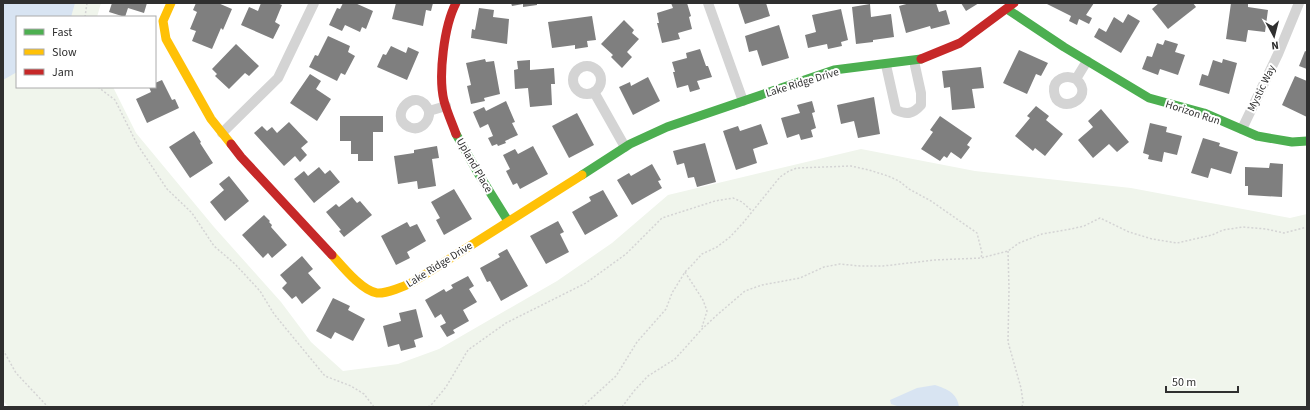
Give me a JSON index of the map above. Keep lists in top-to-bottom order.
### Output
{
  "streets": {
    "street": [
      "Lake Ridge Drive",
      "Mystic Way",
      "Horizon Run",
      "Upland Place"
    ]
  },
  "crossings": [
    ["Lake Ridge Drive", "Horizon Run"],
    ["Lake Ridge Drive", "Upland Place"],
    ["Mystic Way", "Horizon Run"]
  ],
  "legend": ["Fast", "Slow", "Jam"],
  "scale_bar": "50 m",
  "north": "bottom"
}
